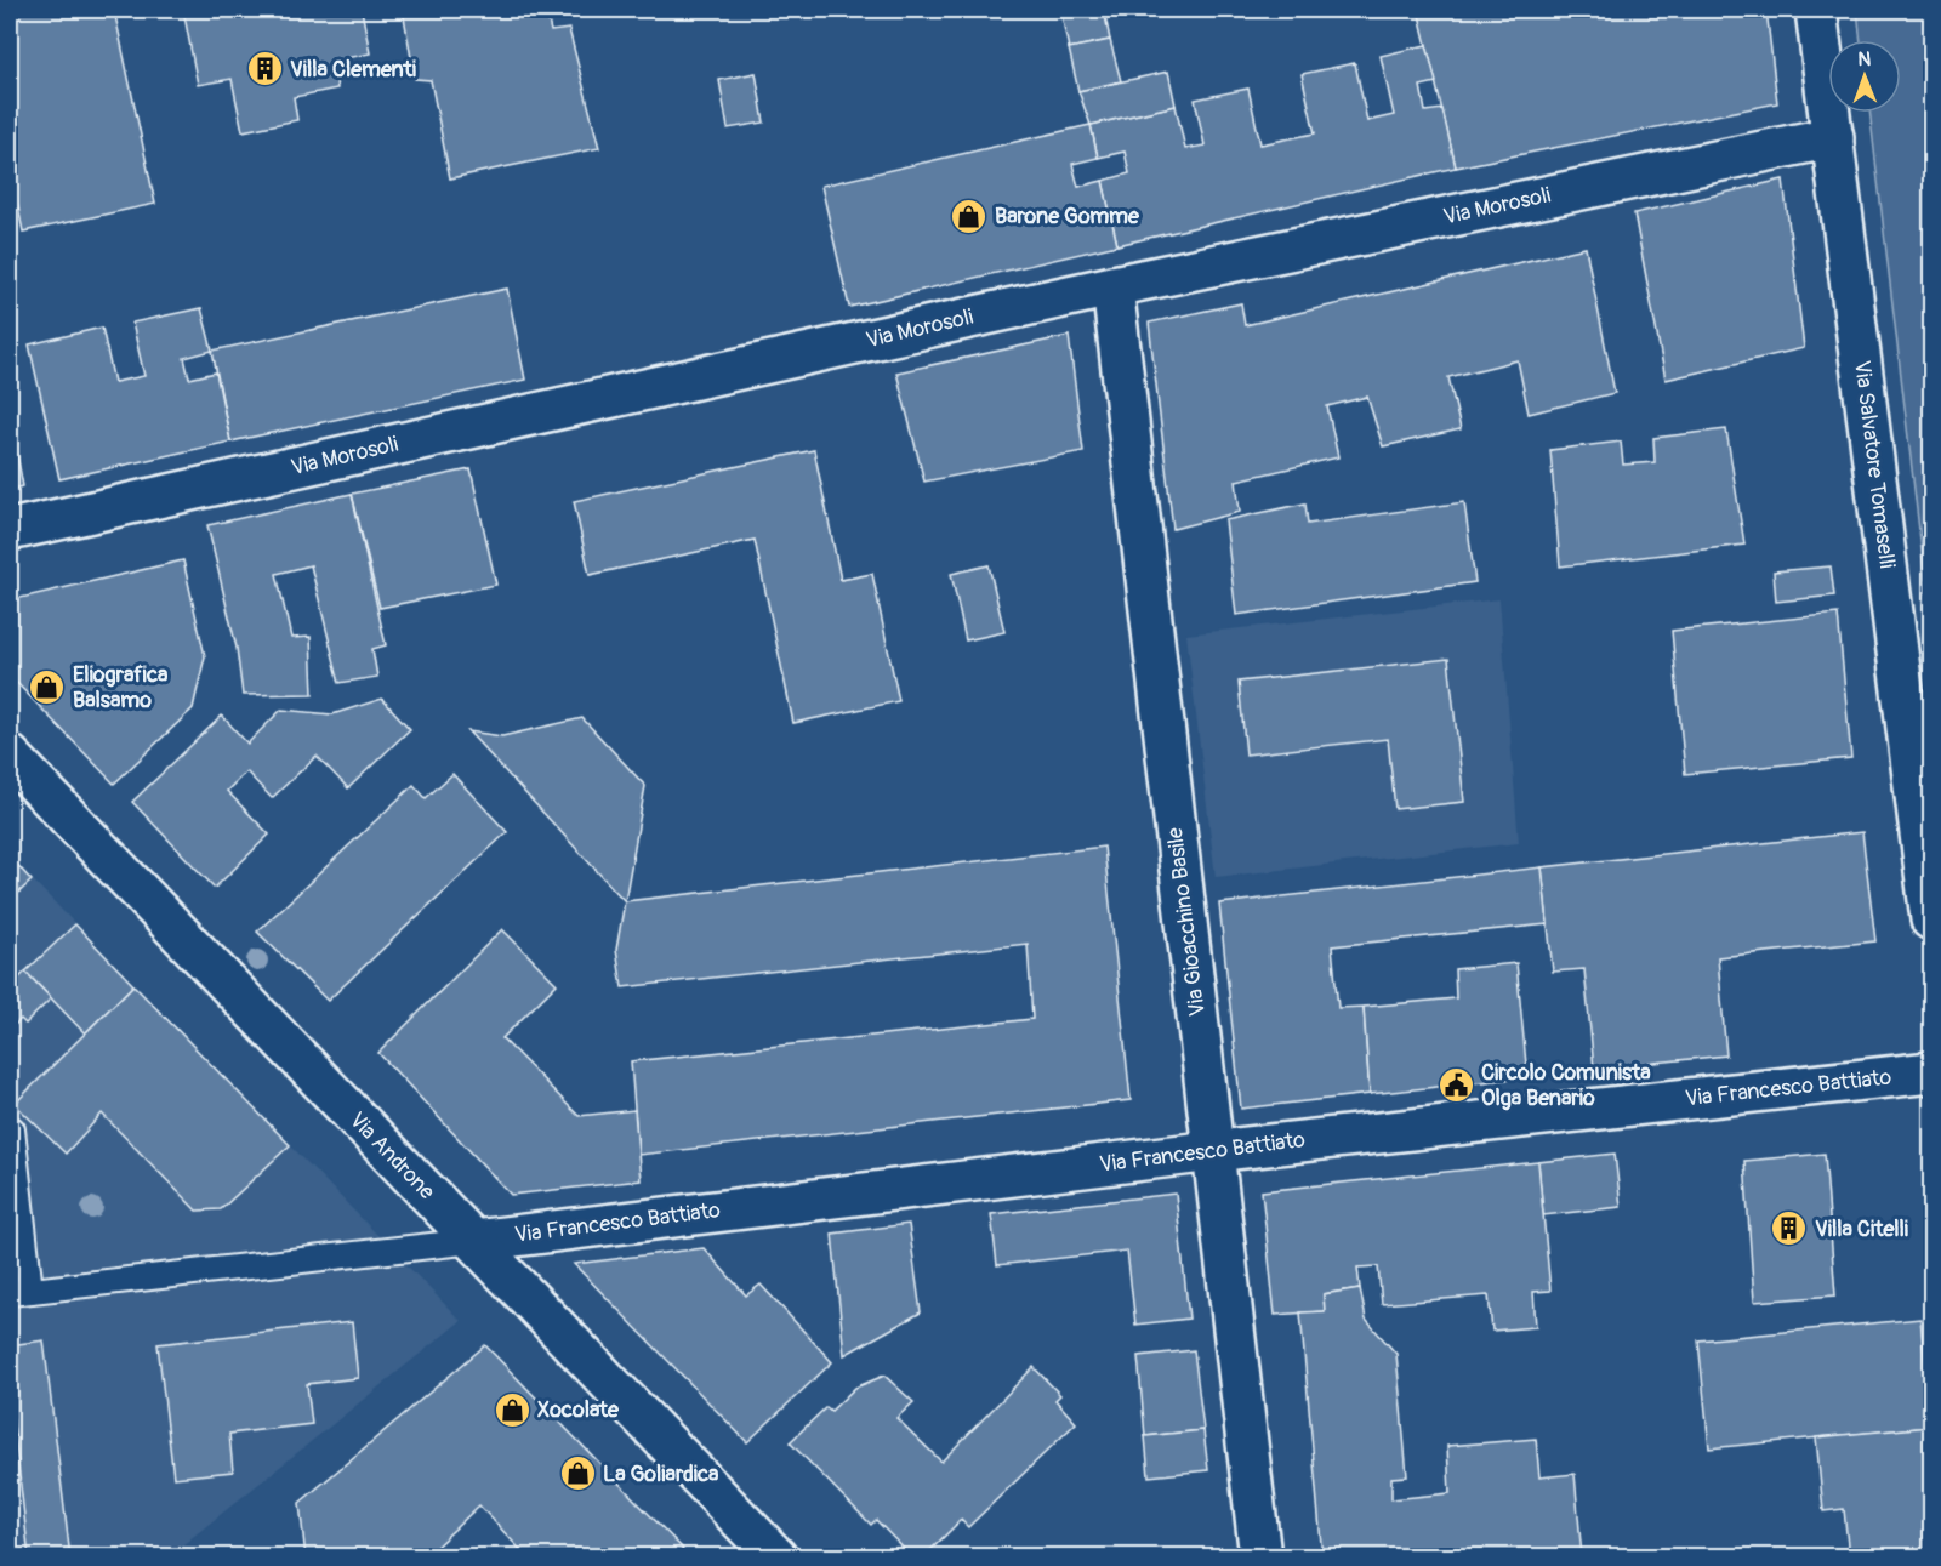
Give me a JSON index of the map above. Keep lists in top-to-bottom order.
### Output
{
  "streets": {
    "street": [
      "Via Morosoli",
      "Via Salvatore Tomaselli",
      "Via Gioacchino Basile",
      "Via Francesco Battiato",
      "Via Androne"
    ]
  },
  "crossings": [
    ["Via Morosoli", "Via Salvatore Tomaselli"],
    ["Via Morosoli", "Via Gioacchino Basile"],
    ["Via Gioacchino Basile", "Via Francesco Battiato"],
    ["Via Francesco Battiato", "Via Androne"]
  ],
  "places": {
    "building": ["Villa Clementi", "Villa Citelli"],
    "shop": [
      "Barone Gomme",
      "Eliografica Balsamo",
      "Xocolate",
      "La Goliardica"
    ],
    "public building": ["Circolo Comunista Olga Benario"]
  },
  "north": "top"
}
